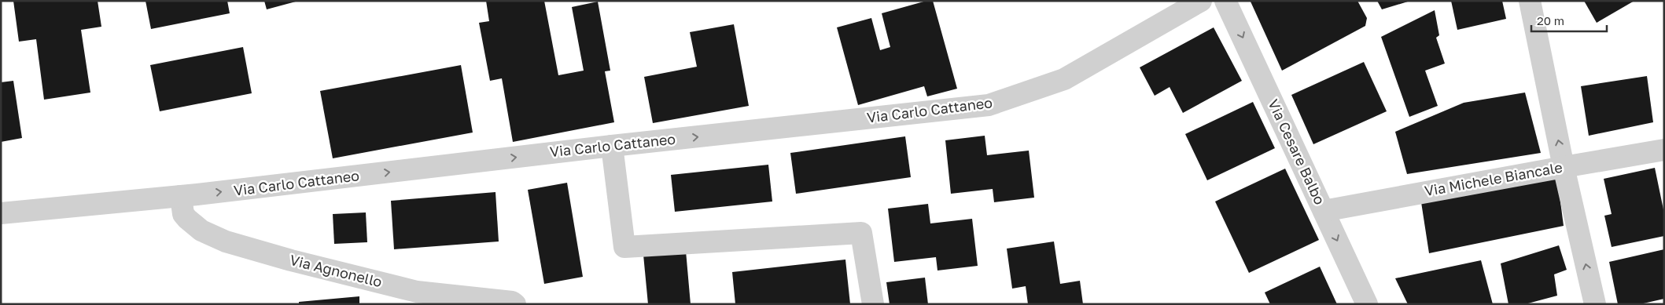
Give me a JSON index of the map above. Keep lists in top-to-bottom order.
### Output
{
  "streets": {
    "street": [
      "Via Carlo Cattaneo",
      "Via Cesare Balbo",
      "Via Michele Biancale",
      "Via Agnonello"
    ]
  },
  "crossings": [
    ["Via Carlo Cattaneo", "Via Agnonello"],
    ["Via Cesare Balbo", "Via Michele Biancale"]
  ],
  "one_way": ["Via Carlo Cattaneo", "Via Cesare Balbo"],
  "scale_bar": "20 m"
}
